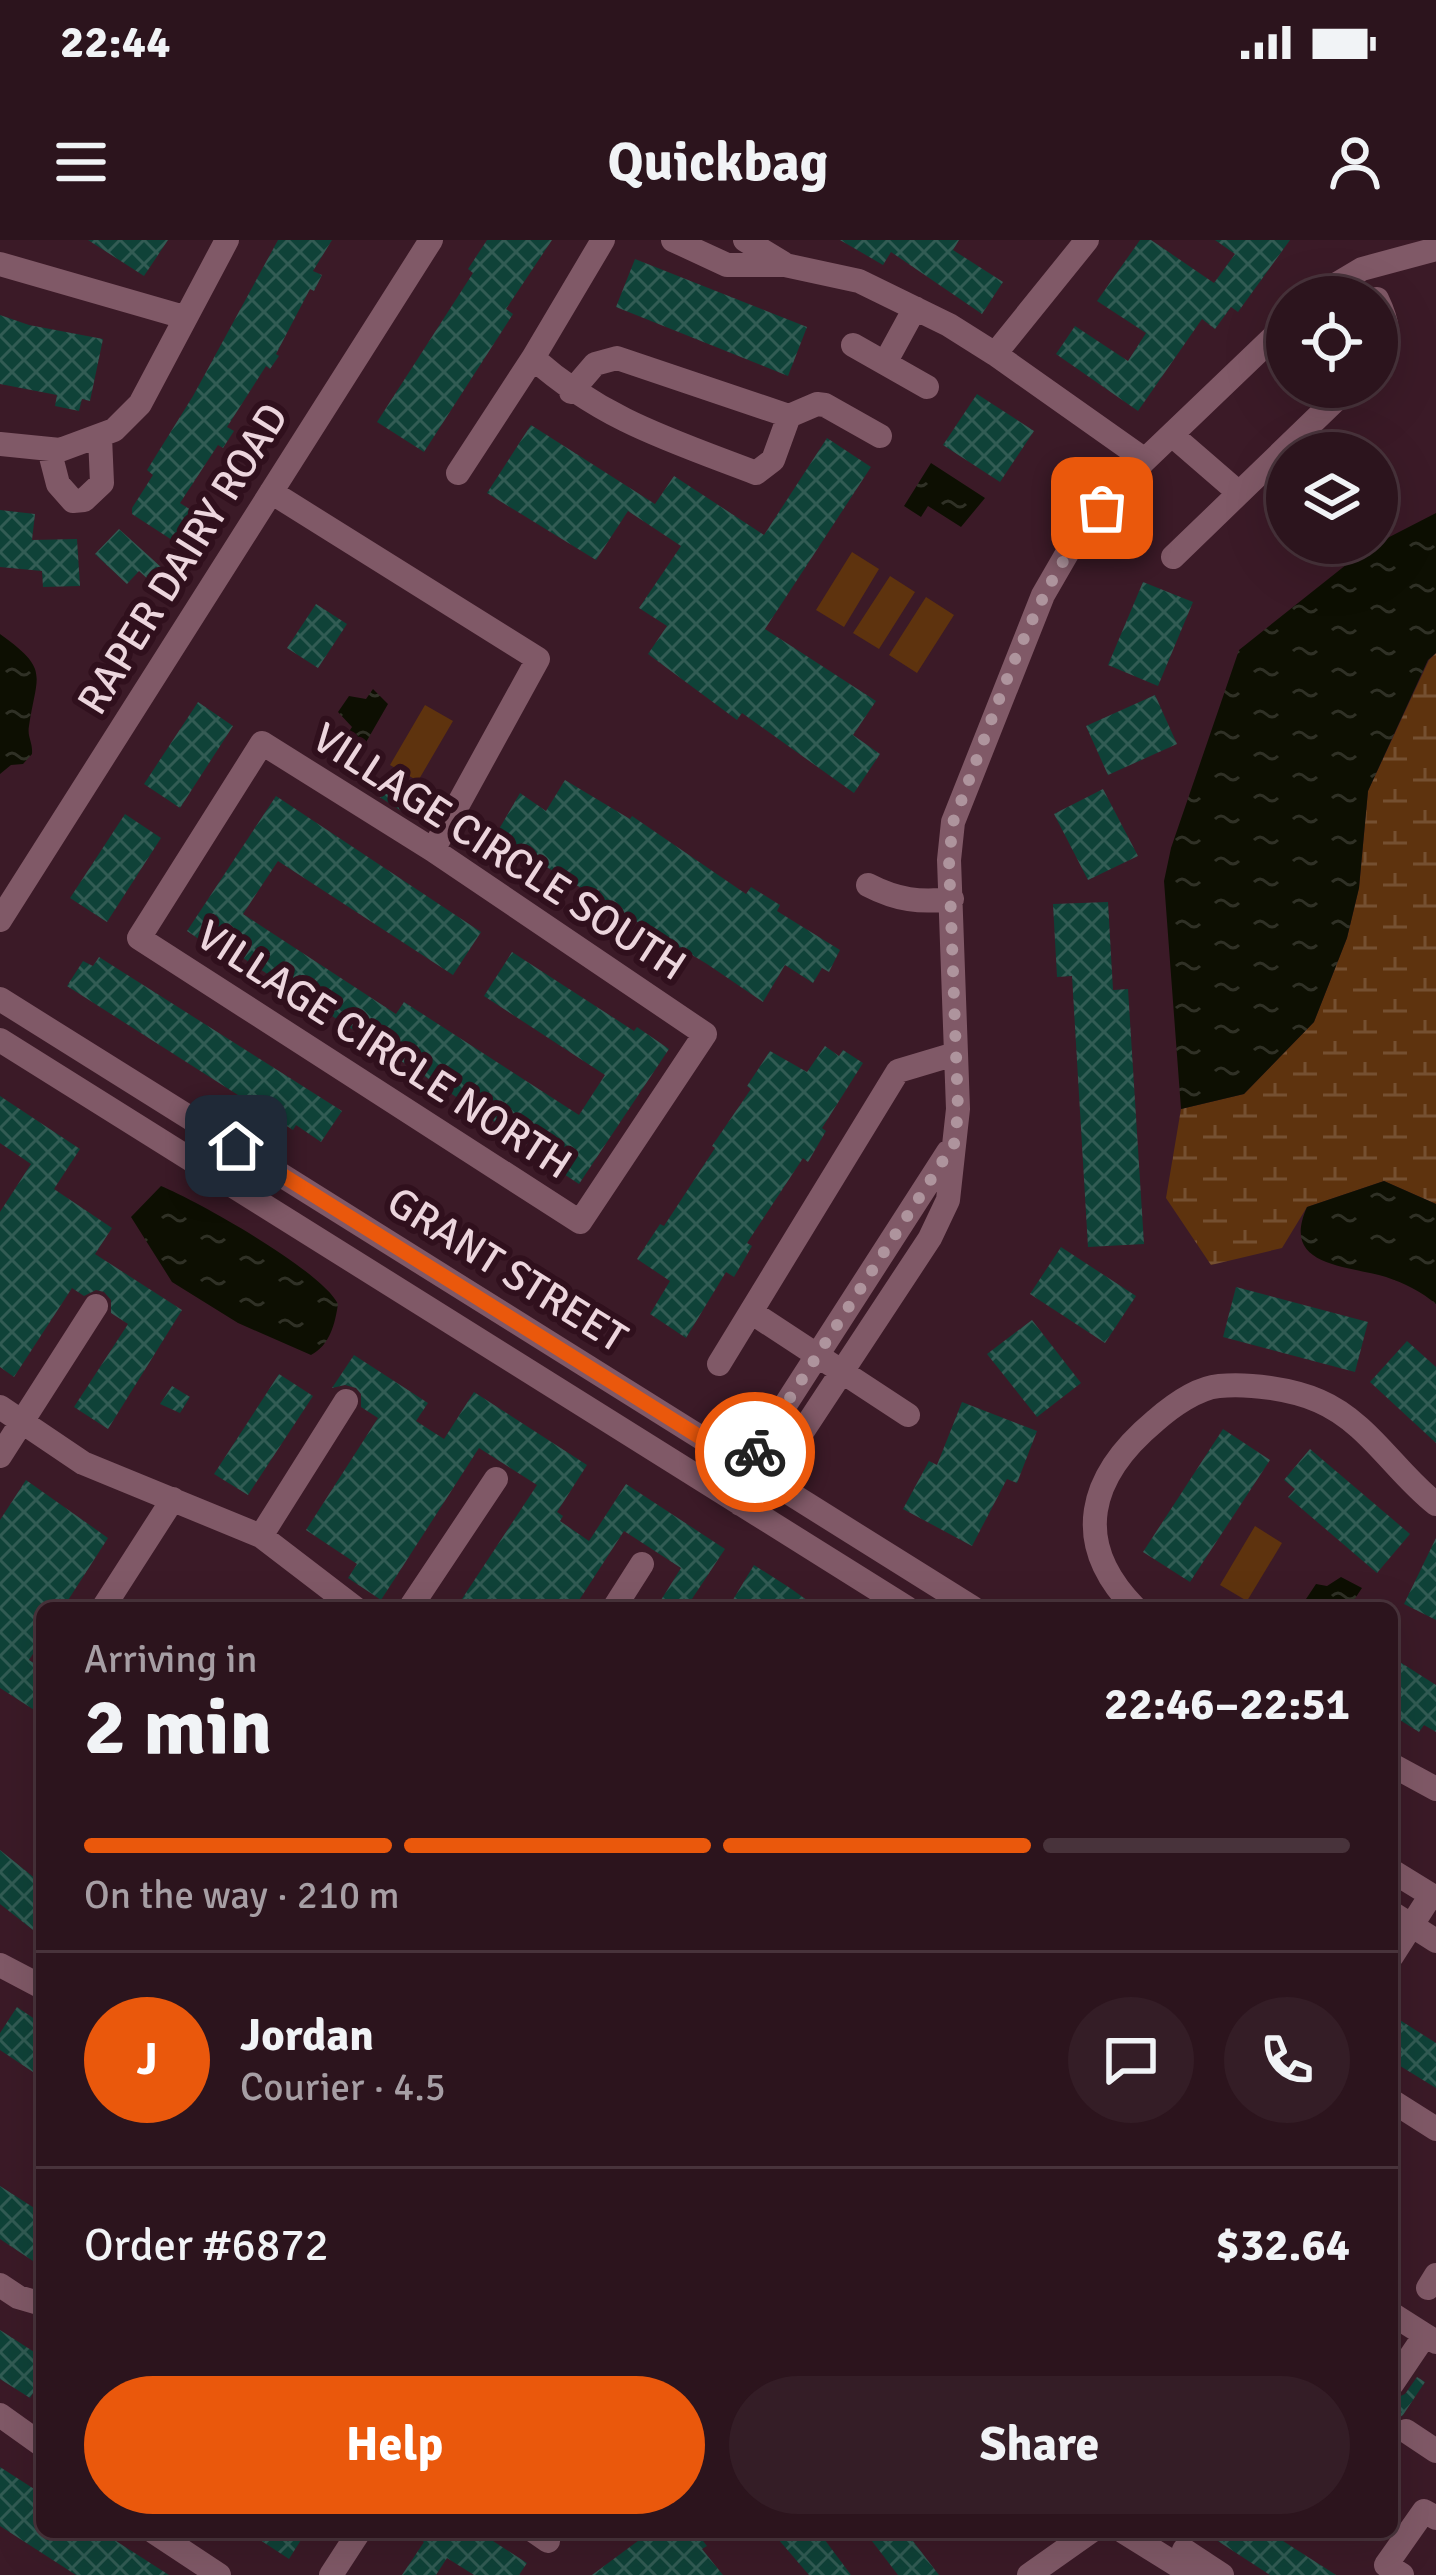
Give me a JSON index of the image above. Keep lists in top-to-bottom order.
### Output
{
  "streets": {
    "street": [
      "RAPER DAIRY ROAD",
      "VILLAGE CIRCLE SOUTH",
      "VILLAGE CIRCLE NORTH",
      "GRANT STREET"
    ]
  },
  "crossings": [
    ["VILLAGE CIRCLE SOUTH", "VILLAGE CIRCLE NORTH"]
  ],
  "page": {
    "status": "22:44",
    "header": "Quickbag",
    "heading": ["2 min", "Arriving in", "22:46–22:51"],
    "panel": [
      "Jordan",
      "Courier · 4.5",
      "Order #6872",
      "$32.64"
    ],
    "bar": "On the way · 210 m",
    "round": "J",
    "buttons": ["Help", "Share"]
  }
}
